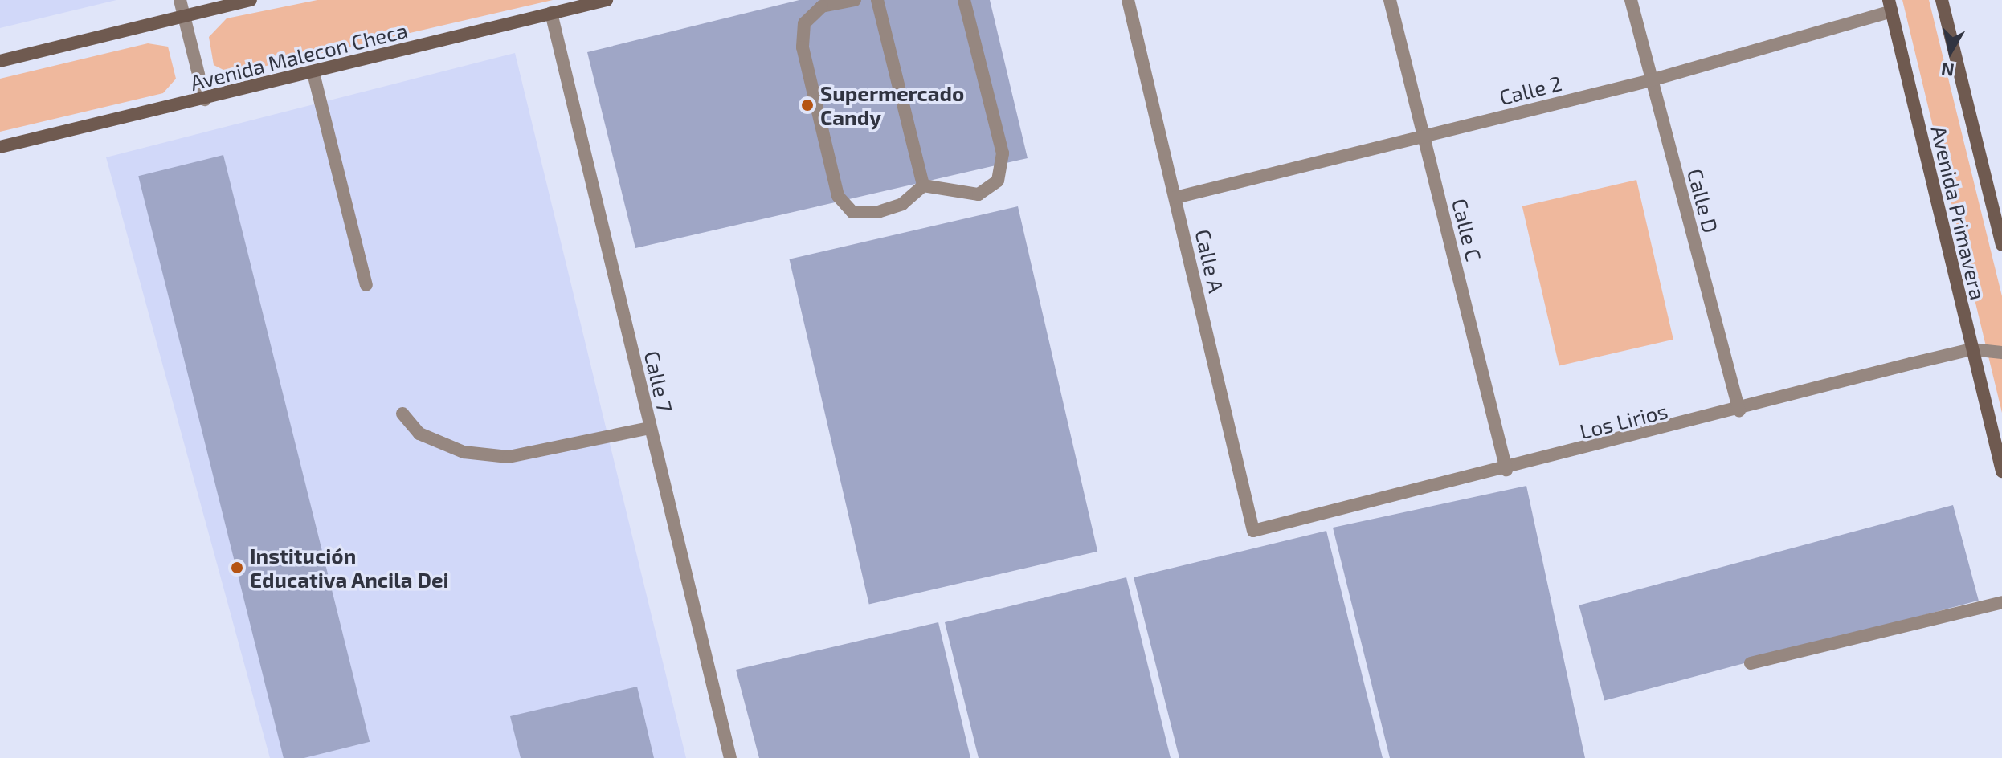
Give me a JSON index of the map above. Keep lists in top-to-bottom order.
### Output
{
  "streets": {
    "main road": ["Avenida Malecon Checa", "Avenida Primavera"],
    "street": [
      "Calle 2",
      "Calle D",
      "Calle C",
      "Calle A",
      "Calle 7",
      "Los Lirios"
    ]
  },
  "crossings": [
    ["Avenida Malecon Checa", "Calle 7"],
    ["Calle 2", "Calle D"],
    ["Calle 2", "Avenida Primavera"],
    ["Calle 2", "Calle C"],
    ["Calle 2", "Calle A"],
    ["Calle D", "Los Lirios"],
    ["Avenida Primavera", "Los Lirios"],
    ["Calle C", "Los Lirios"],
    ["Calle A", "Los Lirios"]
  ],
  "places": ["Supermercado Candy", "Institución Educativa Ancila Dei"],
  "north": "bottom"
}
